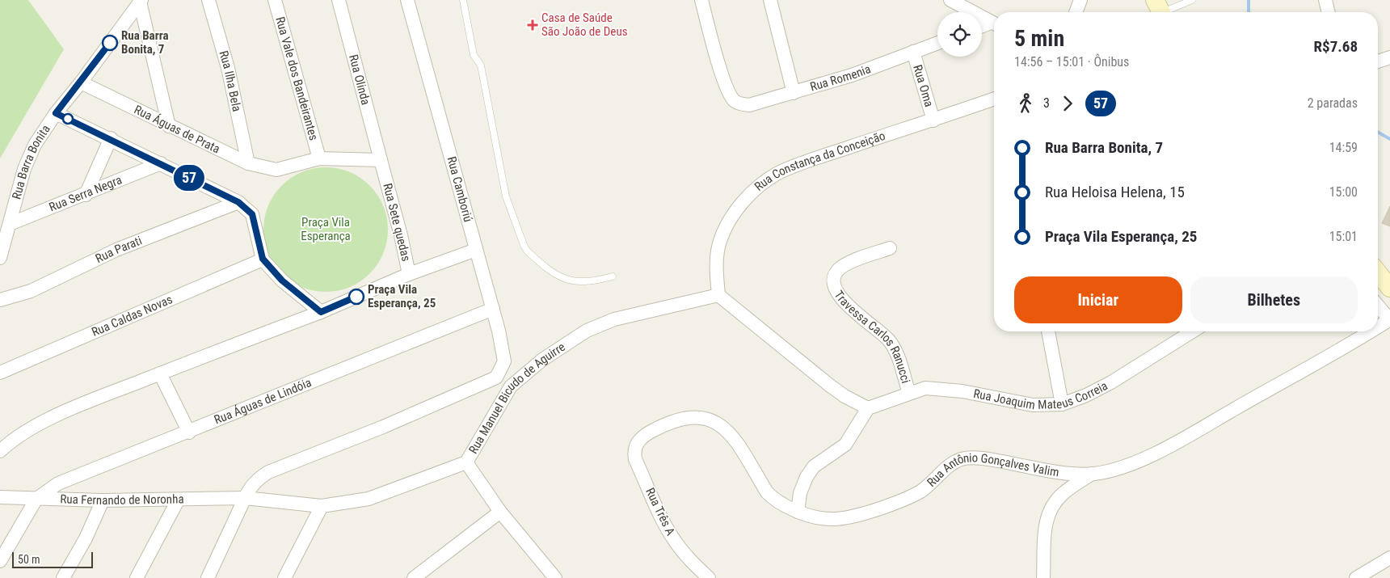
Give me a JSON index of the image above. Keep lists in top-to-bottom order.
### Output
{
  "streets": {
    "street": [
      "Rua Romenia",
      "Rua Vale dos Bandeirantes",
      "Rua Olinda",
      "Rua Ilha Bela",
      "Rua Oma",
      "Rua Águas de Prata",
      "Rua Barra Bonita",
      "Rua Constança da Conceição",
      "Rua Camboriú",
      "Rua Serra Negra",
      "Rua Sete quedas",
      "Rua Parati",
      "Rua Caldas Novas",
      "Travessa Carlos Ranucci",
      "Rua Joaquim Mateus Correia",
      "Rua Manuel Bicudo de Aguirre",
      "Rua Águas de Lindóia",
      "Rua Antônio Gonçalves Valim",
      "Rua Fernando de Noronha",
      "Rua Três A"
    ]
  },
  "crossings": [
    ["Rua Romenia", "Rua Oma"],
    ["Rua Vale dos Bandeirantes", "Rua Águas de Prata"],
    ["Rua Olinda", "Rua Sete quedas"],
    ["Rua Ilha Bela", "Rua Águas de Prata"],
    ["Rua Oma", "Rua Constança da Conceição"],
    ["Rua Águas de Prata", "Rua Barra Bonita"],
    ["Rua Barra Bonita", "Rua Serra Negra"],
    ["Rua Constança da Conceição", "Rua Manuel Bicudo de Aguirre"],
    ["Rua Camboriú", "Rua Manuel Bicudo de Aguirre"],
    ["Rua Camboriú", "Rua Águas de Lindóia"],
    ["Rua Camboriú", "Rua Fernando de Noronha"],
    ["Travessa Carlos Ranucci", "Rua Joaquim Mateus Correia"],
    ["Rua Manuel Bicudo de Aguirre", "Rua Fernando de Noronha"],
    ["Rua Águas de Lindóia", "Rua Fernando de Noronha"],
    ["Rua Antônio Gonçalves Valim", "Rua Três A"]
  ],
  "parks": ["Praça Vila Esperança"],
  "places": {
    "health": ["Casa de Saúde São João de Deus"],
    "other": ["Rua Barra Bonita, 7", "Praça Vila Esperança, 25"]
  },
  "lines": ["bus line 57"],
  "scale_bar": "50 m",
  "page": {
    "on_map": "57",
    "heading": ["5 min", "14:56 – 15:01 · Ônibus", "R$7.68"],
    "legs": ["3", "57", "2 paradas"],
    "list": [
      {
        "name": "Rua Barra Bonita, 7",
        "value": "14:59"
      },
      {
        "name": "Rua Heloisa Helena, 15",
        "value": "15:00"
      },
      {
        "name": "Praça Vila Esperança, 25",
        "value": "15:01"
      }
    ],
    "buttons": ["Iniciar", "Bilhetes"],
    "scale": "50 m"
  }
}
